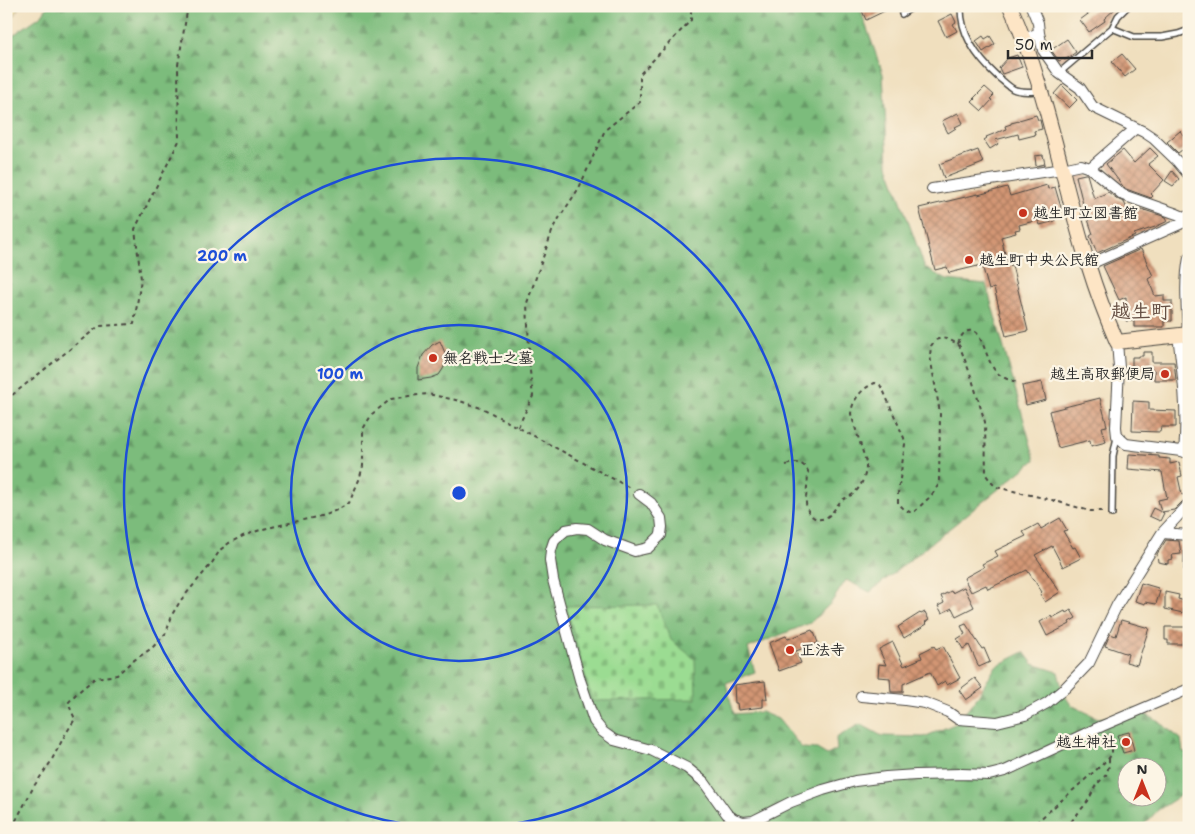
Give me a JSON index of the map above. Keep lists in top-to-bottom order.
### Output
{
  "districts": ["越生町"],
  "places": [
    "越生町立図書館",
    "越生町中央公民館",
    "無名戦士之墓",
    "越生高取郵便局",
    "正法寺",
    "越生神社"
  ],
  "scale_bar": "50 m",
  "north": "top",
  "rings": ["200 m", "100 m"]
}
